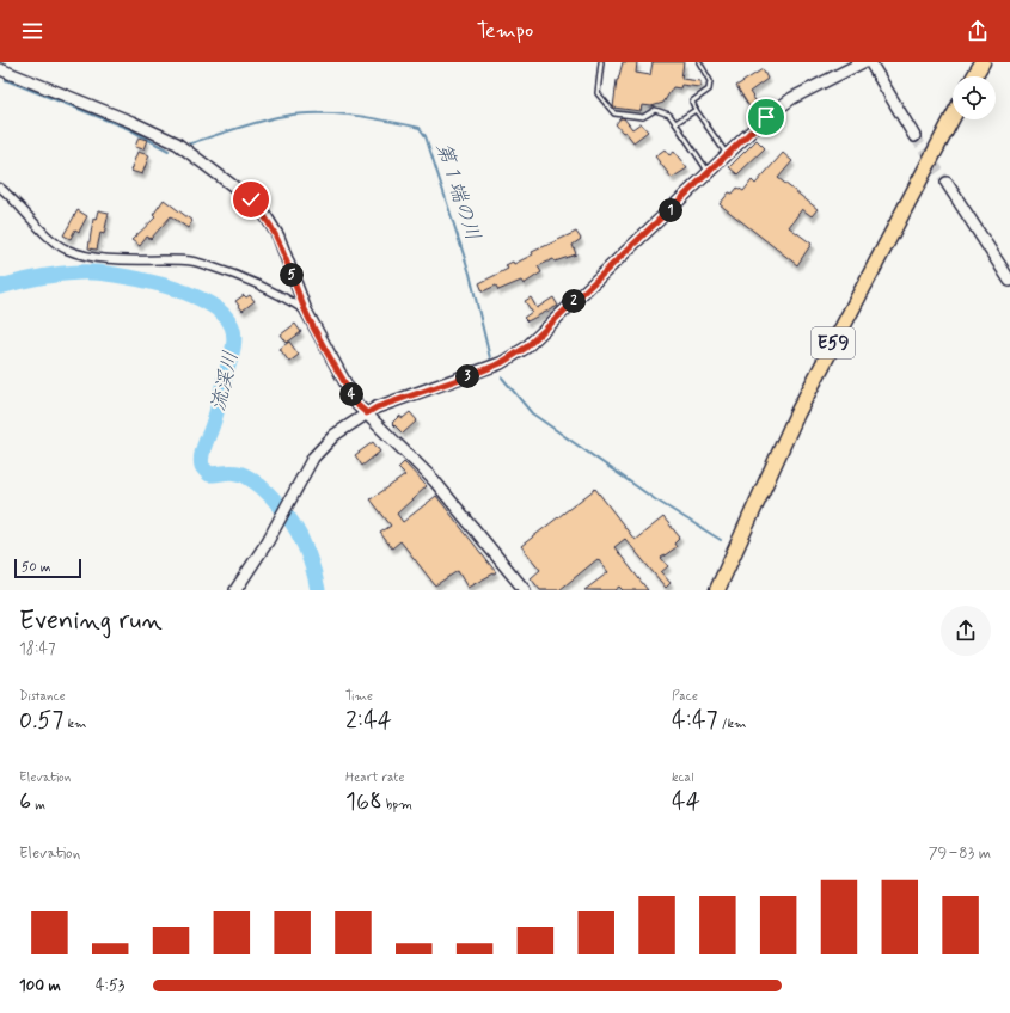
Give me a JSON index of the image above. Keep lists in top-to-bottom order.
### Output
{
  "streets": {
    "highway": ["E59"]
  },
  "water": ["第１端の川", "流渓川"],
  "scale_bar": "50 m",
  "page": {
    "header": "Tempo",
    "pins": [
      "1",
      "5",
      "2",
      "3",
      "4"
    ],
    "scale": "50 m",
    "heading": ["Evening run", "18:47"],
    "stats": [
      ["Distance", "0.57 km"],
      ["Time", "2:44"],
      ["Pace", "4:47 /km"],
      ["Elevation", "6 m"],
      ["Heart rate", "168 bpm"],
      ["kcal", "44"]
    ],
    "chart": ["Elevation", "79–83 m"],
    "list": [
      {
        "name": "100 m",
        "note": "4:53"
      }
    ]
  }
}
